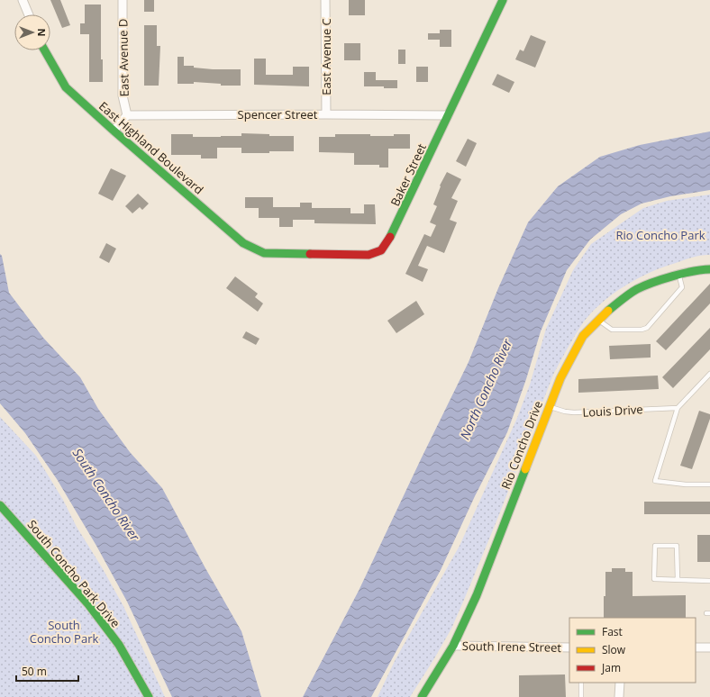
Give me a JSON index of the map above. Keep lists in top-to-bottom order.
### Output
{
  "streets": {
    "street": [
      "East Avenue C",
      "East Avenue D",
      "Spencer Street",
      "East Highland Boulevard",
      "Baker Street",
      "Rio Concho Drive",
      "South Concho Park Drive",
      "South Irene Street"
    ],
    "lane": ["Louis Drive"]
  },
  "crossings": [
    ["East Avenue C", "Spencer Street"],
    ["East Avenue D", "Spencer Street"],
    ["Spencer Street", "Baker Street"],
    ["East Highland Boulevard", "Baker Street"],
    ["Louis Drive", "Rio Concho Drive"],
    ["Rio Concho Drive", "South Irene Street"]
  ],
  "water": ["North Concho River", "South Concho River"],
  "parks": ["Rio Concho Park", "South Concho Park"],
  "legend": ["Fast", "Slow", "Jam"],
  "scale_bar": "50 m",
  "north": "right"
}
